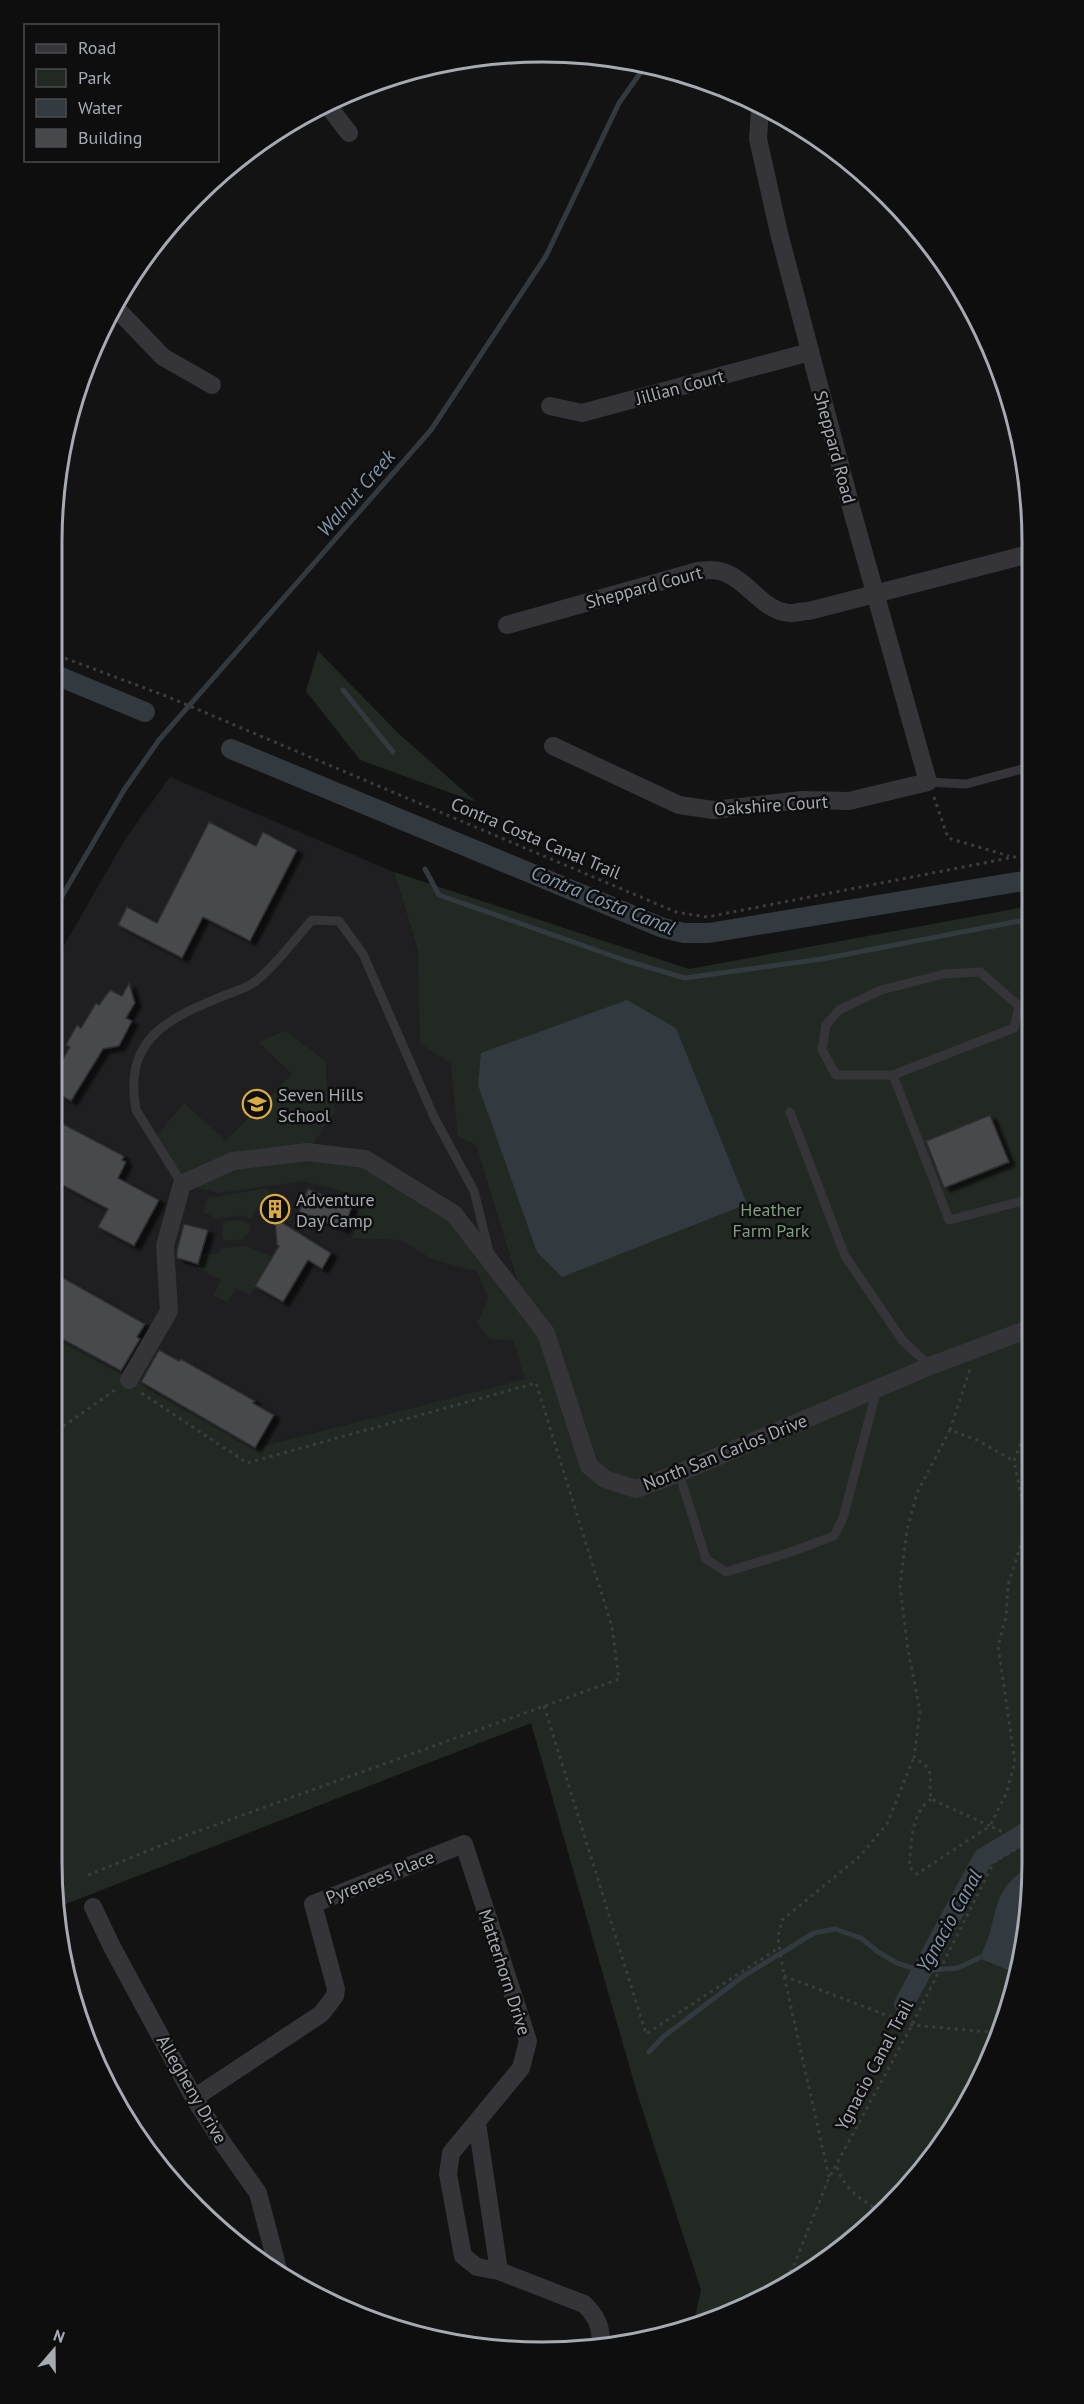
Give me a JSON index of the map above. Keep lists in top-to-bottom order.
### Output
{
  "streets": {
    "street": [
      "Jillian Court",
      "Sheppard Road",
      "Sheppard Court",
      "Oakshire Court",
      "North San Carlos Drive",
      "Pyrenees Place",
      "Matterhorn Drive",
      "Allegheny Drive"
    ],
    "path": ["Contra Costa Canal Trail", "Ygnacio Canal Trail"]
  },
  "crossings": [
    ["Jillian Court", "Sheppard Road"],
    ["Sheppard Road", "Sheppard Court"],
    ["Sheppard Road", "Oakshire Court"],
    ["Pyrenees Place", "Matterhorn Drive"],
    ["Pyrenees Place", "Allegheny Drive"]
  ],
  "water": ["Walnut Creek", "Contra Costa Canal", "Ygnacio Canal"],
  "parks": ["Heather Farm Park"],
  "places": {
    "school or university": ["Seven Hills School"],
    "building": ["Adventure Day Camp"]
  },
  "legend": [
    "Road",
    "Park",
    "Water",
    "Building"
  ],
  "north": "top"
}
